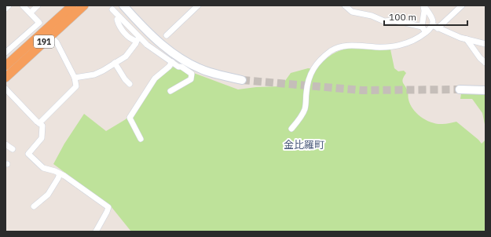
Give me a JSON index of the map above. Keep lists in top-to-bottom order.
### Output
{
  "streets": {
    "highway": ["191"]
  },
  "districts": ["金比羅町"],
  "scale_bar": "100 m"
}
